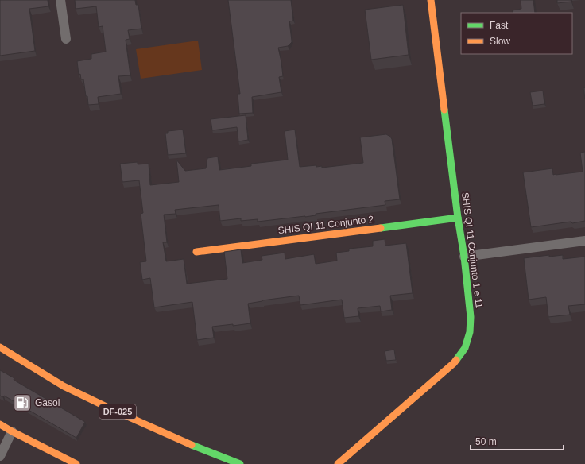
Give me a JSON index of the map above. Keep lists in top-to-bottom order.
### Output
{
  "streets": {
    "street": ["SHIS QI 11 Conjunto 2", "SHIS QI 11 Conjunto 1 e 11", "DF-025"]
  },
  "crossings": [
    ["SHIS QI 11 Conjunto 2", "SHIS QI 11 Conjunto 1 e 11"]
  ],
  "places": {
    "fuel station": ["Gasol"]
  },
  "legend": ["Fast", "Slow"],
  "scale_bar": "50 m"
}
